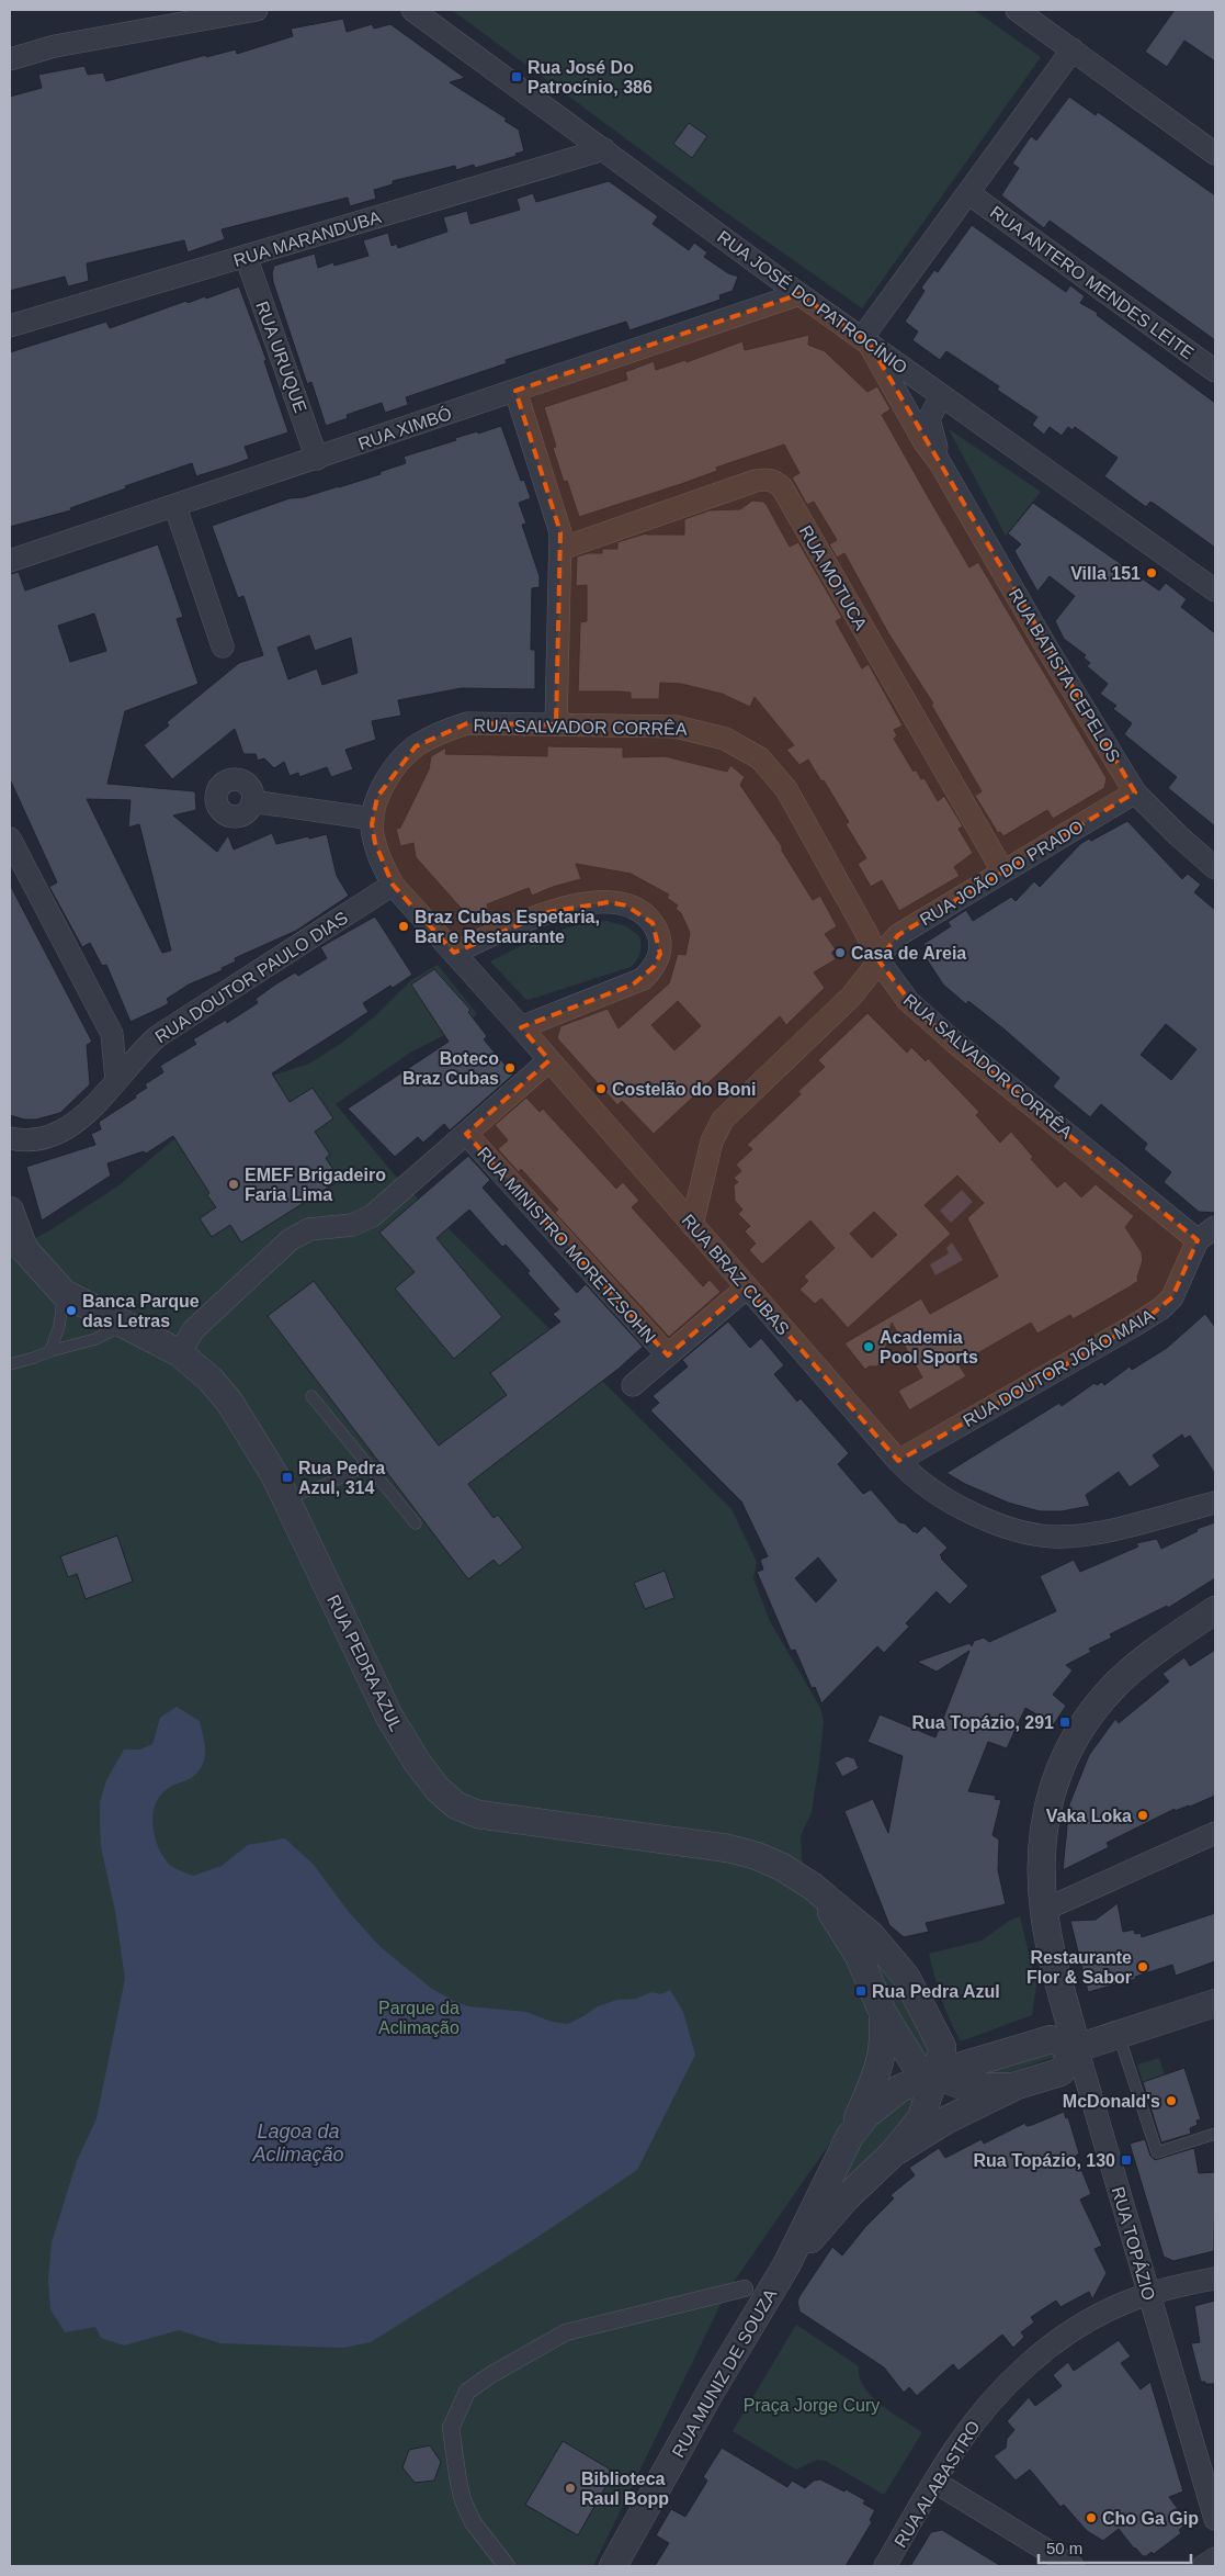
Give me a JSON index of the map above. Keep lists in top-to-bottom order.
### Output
{
  "streets": {
    "street": [
      "RUA MARANDUBA",
      "RUA ANTERO MENDES LEITE",
      "RUA JOSÉ DO PATROCÍNIO",
      "RUA URUQUE",
      "RUA XIMBÓ",
      "RUA MOTUCA",
      "RUA BATISTA CEPELOS",
      "RUA SALVADOR CORRÊA",
      "RUA JOÃO DO PRADO",
      "RUA DOUTOR PAULO DIAS",
      "RUA MINISTRO MORETZSOHN",
      "RUA BRAZ CUBAS",
      "RUA DOUTOR JOÃO MAIA",
      "RUA PEDRA AZUL",
      "RUA TOPÁZIO",
      "RUA MUNIZ DE SOUZA",
      "RUA ALABASTRO"
    ]
  },
  "crossings": [
    ["RUA MARANDUBA", "RUA JOSÉ DO PATROCÍNIO"],
    ["RUA MARANDUBA", "RUA URUQUE"],
    ["RUA JOSÉ DO PATROCÍNIO", "RUA XIMBÓ"],
    ["RUA JOSÉ DO PATROCÍNIO", "RUA BATISTA CEPELOS"],
    ["RUA URUQUE", "RUA XIMBÓ"],
    ["RUA MOTUCA", "RUA JOÃO DO PRADO"],
    ["RUA BATISTA CEPELOS", "RUA JOÃO DO PRADO"],
    ["RUA SALVADOR CORRÊA", "RUA JOÃO DO PRADO"],
    ["RUA SALVADOR CORRÊA", "RUA BRAZ CUBAS"],
    ["RUA SALVADOR CORRÊA", "RUA DOUTOR JOÃO MAIA"],
    ["RUA JOÃO DO PRADO", "RUA BRAZ CUBAS"],
    ["RUA DOUTOR PAULO DIAS", "RUA BRAZ CUBAS"],
    ["RUA BRAZ CUBAS", "RUA DOUTOR JOÃO MAIA"],
    ["RUA PEDRA AZUL", "RUA MUNIZ DE SOUZA"],
    ["RUA TOPÁZIO", "RUA MUNIZ DE SOUZA"],
    ["RUA TOPÁZIO", "RUA ALABASTRO"]
  ],
  "water": ["Lagoa da Aclimação"],
  "parks": ["Parque da Aclimação", "Praça Jorge Cury"],
  "places": {
    "transit": [
      "Rua José Do Patrocínio, 386",
      "Rua Pedra Azul, 314",
      "Rua Topázio, 291",
      "Rua Pedra Azul",
      "Rua Topázio, 130"
    ],
    "other": [
      "Villa 151",
      "Braz Cubas Espetaria, Bar e Restaurante",
      "Casa de Areia",
      "Boteco Braz Cubas",
      "Costelão do Boni",
      "EMEF Brigadeiro Faria Lima",
      "Banca Parque das Letras",
      "Academia Pool Sports",
      "Vaka Loka",
      "Restaurante Flor & Sabor",
      "McDonald's",
      "Biblioteca Raul Bopp",
      "Cho Ga Gip"
    ]
  },
  "scale_bar": "50 m"
}
